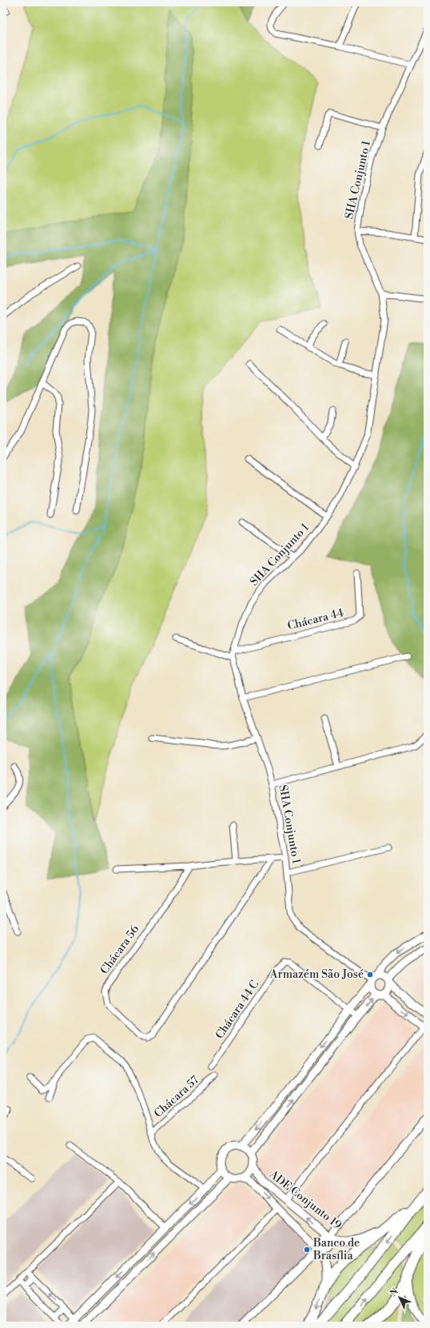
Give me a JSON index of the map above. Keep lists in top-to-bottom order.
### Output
{
  "streets": {
    "street": [
      "SHA Conjunto 1",
      "Chácara 44",
      "Chácara 56",
      "Chácara 44 C",
      "Chácara 57",
      "ADE Conjunto 19"
    ]
  },
  "crossings": [
    ["SHA Conjunto 1", "Chácara 44"]
  ],
  "places": ["Armazém São José", "Banco de Brasília"],
  "north": "top left"
}
